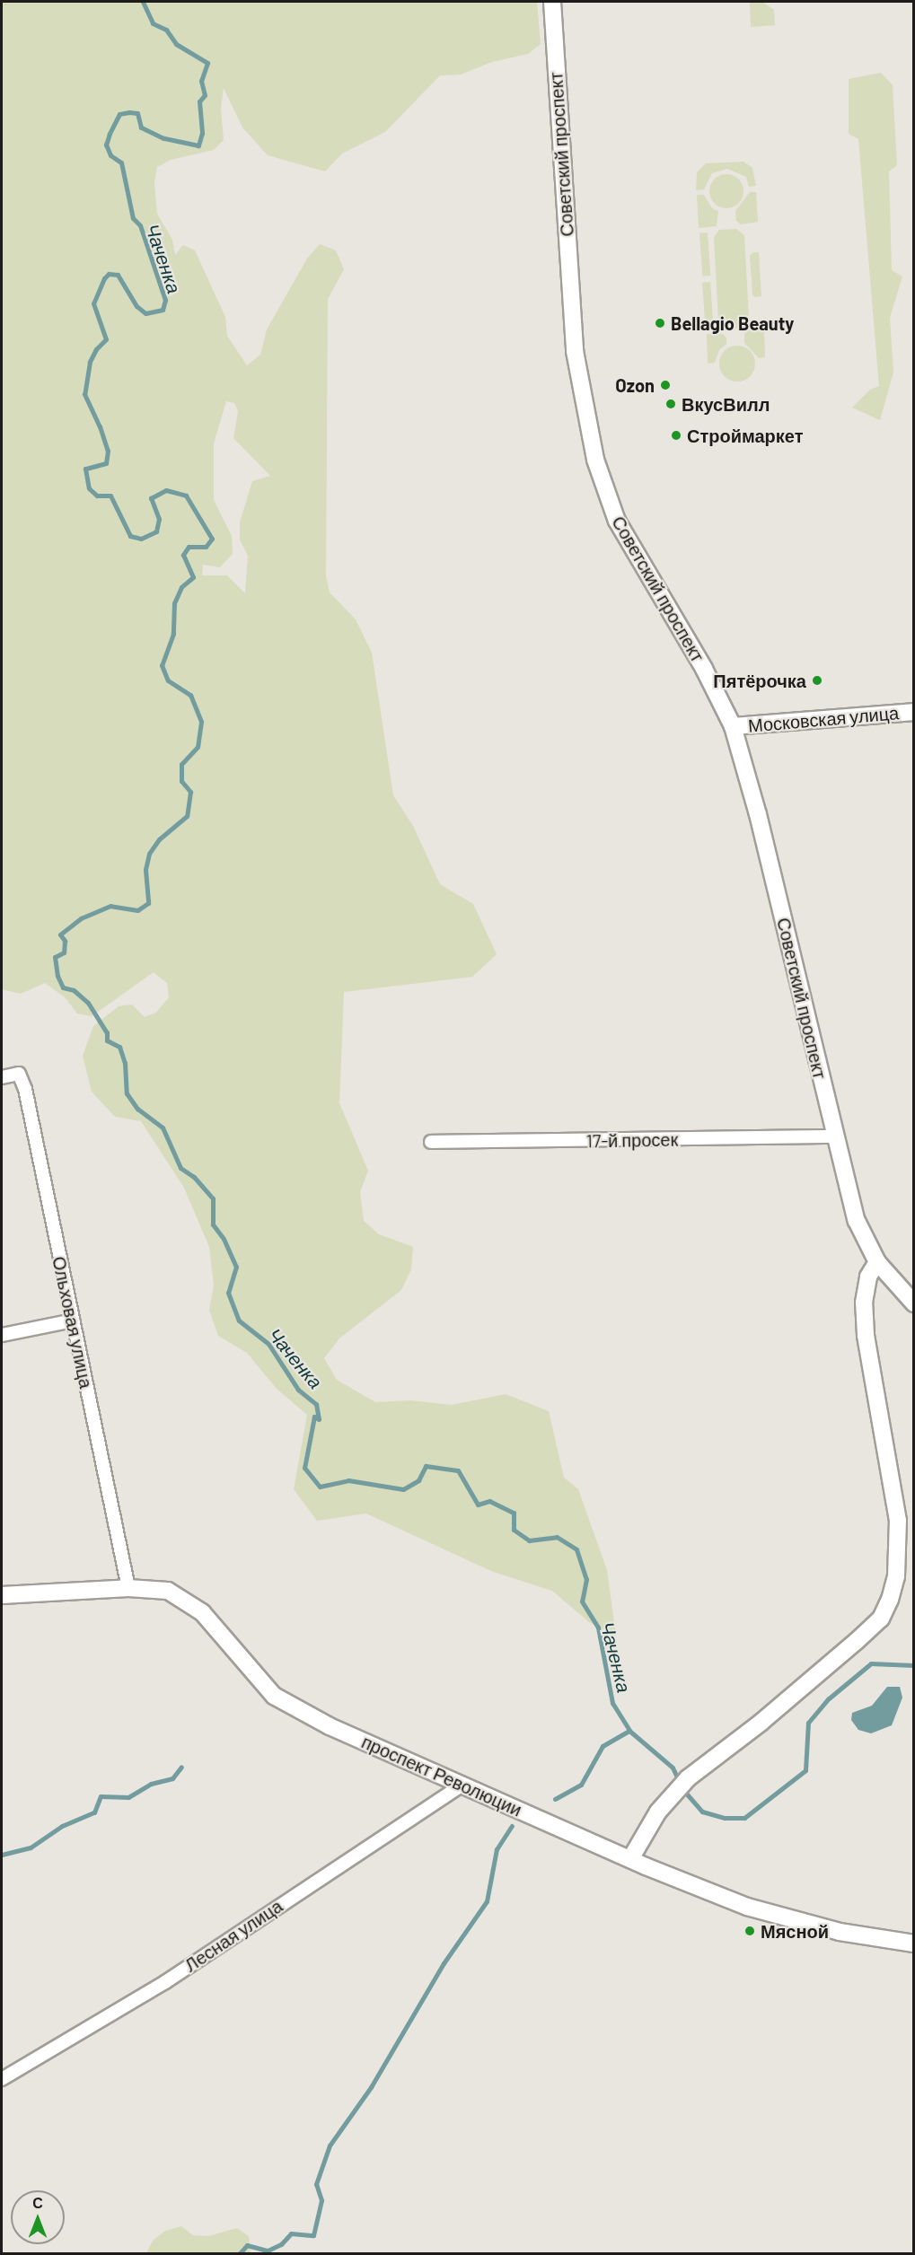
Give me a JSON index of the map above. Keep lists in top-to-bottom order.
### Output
{
  "streets": {
    "street": [
      "Советский проспект",
      "Московская улица",
      "17-й просек",
      "Ольховая улица",
      "проспект Революции",
      "Лесная улица"
    ]
  },
  "crossings": [
    ["Советский проспект", "Московская улица"],
    ["Советский проспект", "17-й просек"],
    ["Ольховая улица", "проспект Революции"],
    ["проспект Революции", "Лесная улица"]
  ],
  "water": ["Чаченка"],
  "places": [
    "Bellagio Beauty",
    "Ozon",
    "ВкусВилл",
    "Строймаркет",
    "Пятёрочка",
    "Мясной"
  ],
  "north": "top"
}
